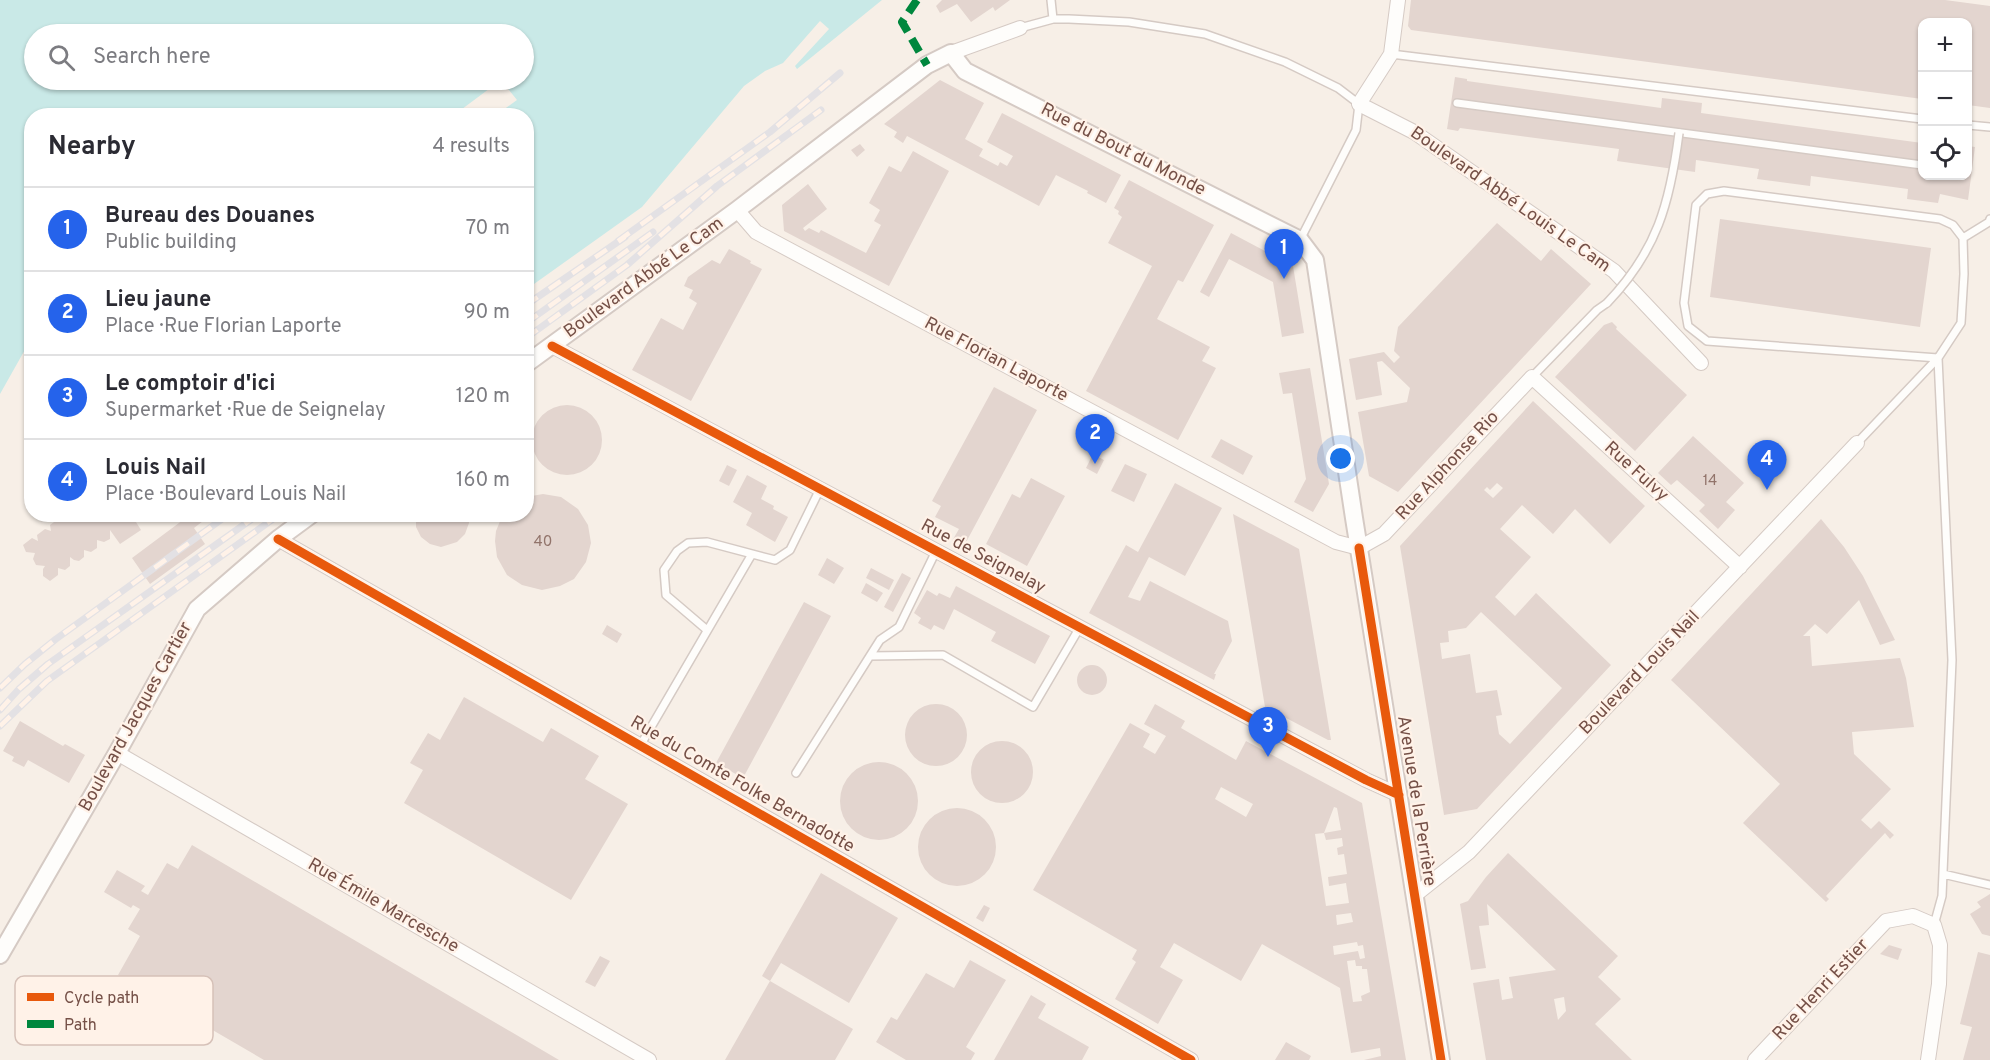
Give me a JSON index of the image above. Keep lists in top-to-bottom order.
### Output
{
  "streets": {
    "street": [
      "Rue du Bout du Monde",
      "Boulevard Abbé Louis Le Cam",
      "Boulevard Abbé Le Cam",
      "Rue Florian Laporte",
      "Rue Alphonse Rio",
      "Rue Fulvy",
      "Rue de Seignelay",
      "Boulevard Louis Nail",
      "Boulevard Jacques Cartier",
      "Rue du Comte Folke Bernadotte",
      "Avenue de la Perrière",
      "Rue Émile Marcesche",
      "Rue Henri Estier"
    ]
  },
  "crossings": [
    ["Rue du Bout du Monde", "Boulevard Abbé Louis Le Cam"],
    ["Rue du Bout du Monde", "Avenue de la Perrière"],
    ["Boulevard Abbé Louis Le Cam", "Boulevard Abbé Le Cam"],
    ["Boulevard Abbé Louis Le Cam", "Rue Florian Laporte"],
    ["Boulevard Abbé Le Cam", "Rue Florian Laporte"],
    ["Boulevard Abbé Le Cam", "Rue de Seignelay"],
    ["Rue Florian Laporte", "Rue Alphonse Rio"],
    ["Rue Florian Laporte", "Avenue de la Perrière"],
    ["Rue Alphonse Rio", "Rue Fulvy"],
    ["Rue Alphonse Rio", "Avenue de la Perrière"],
    ["Rue Fulvy", "Boulevard Louis Nail"],
    ["Rue de Seignelay", "Avenue de la Perrière"],
    ["Boulevard Louis Nail", "Avenue de la Perrière"],
    ["Boulevard Jacques Cartier", "Rue du Comte Folke Bernadotte"],
    ["Boulevard Jacques Cartier", "Rue Émile Marcesche"]
  ],
  "house_numbers": ["14", "40"],
  "legend": ["Cycle path", "Path"],
  "page": {
    "map_buttons": ["+", "−"],
    "search": "Search here",
    "heading": ["Nearby", "4 results"],
    "list": [
      {
        "mark": "1",
        "name": "Bureau des Douanes",
        "note": "Public building",
        "value": "70 m"
      },
      {
        "mark": "2",
        "name": "Lieu jaune",
        "note": "Place · Rue Florian Laporte",
        "value": "90 m"
      },
      {
        "mark": "3",
        "name": "Le comptoir d'ici",
        "note": "Supermarket · Rue de Seignelay",
        "value": "120 m"
      },
      {
        "mark": "4",
        "name": "Louis Nail",
        "note": "Place · Boulevard Louis Nail",
        "value": "160 m"
      }
    ],
    "pins": [
      "1",
      "2",
      "4",
      "3"
    ]
  }
}
